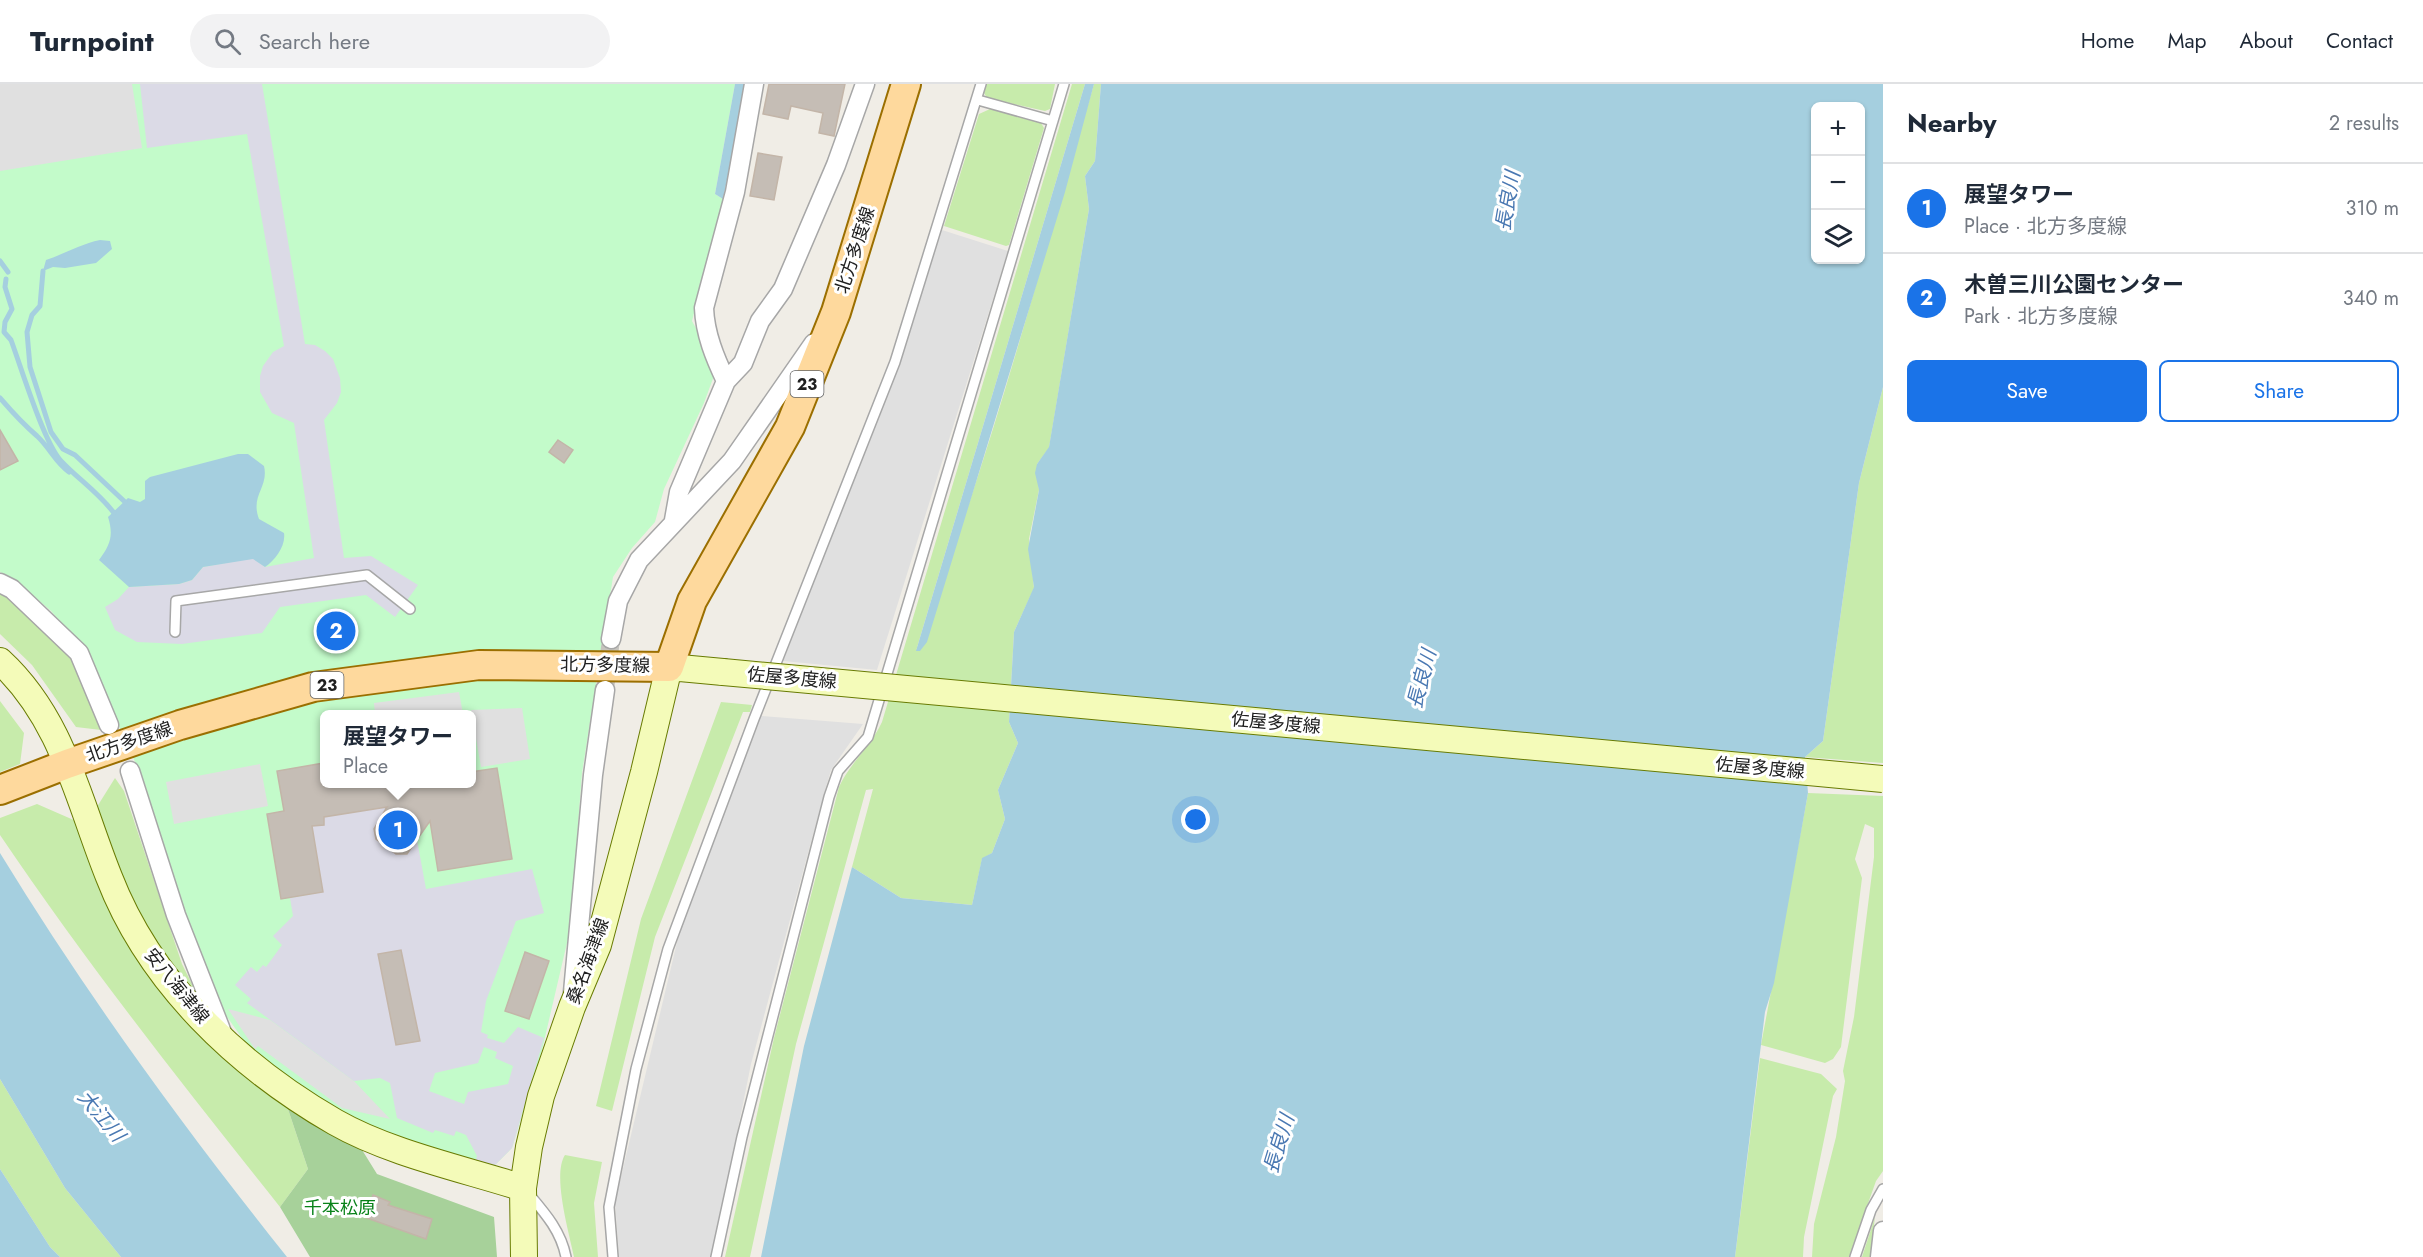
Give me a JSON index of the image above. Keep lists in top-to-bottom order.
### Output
{
  "streets": {
    "main road": [
      "北方多度線",
      "23",
      "佐屋多度線",
      "桑名海津線",
      "安八海津線"
    ]
  },
  "crossings": [
    ["北方多度線", "佐屋多度線"],
    ["北方多度線", "桑名海津線"],
    ["北方多度線", "安八海津線"],
    ["佐屋多度線", "桑名海津線"],
    ["桑名海津線", "安八海津線"]
  ],
  "water": ["長良川", "大江川"],
  "parks": ["千本松原"],
  "page": {
    "header": "Turnpoint",
    "search": "Search here",
    "nav": [
      "Home",
      "Map",
      "About",
      "Contact"
    ],
    "heading": ["Nearby", "2 results"],
    "map_buttons": ["+", "−"],
    "list": [
      {
        "mark": "1",
        "name": "展望タワー",
        "note": "Place · 北方多度線",
        "value": "310 m"
      },
      {
        "mark": "2",
        "name": "木曽三川公園センター",
        "note": "Park · 北方多度線",
        "value": "340 m"
      }
    ],
    "buttons": ["Save", "Share"],
    "pins": ["2", "1"],
    "popup": ["展望タワー", "Place"]
  }
}
